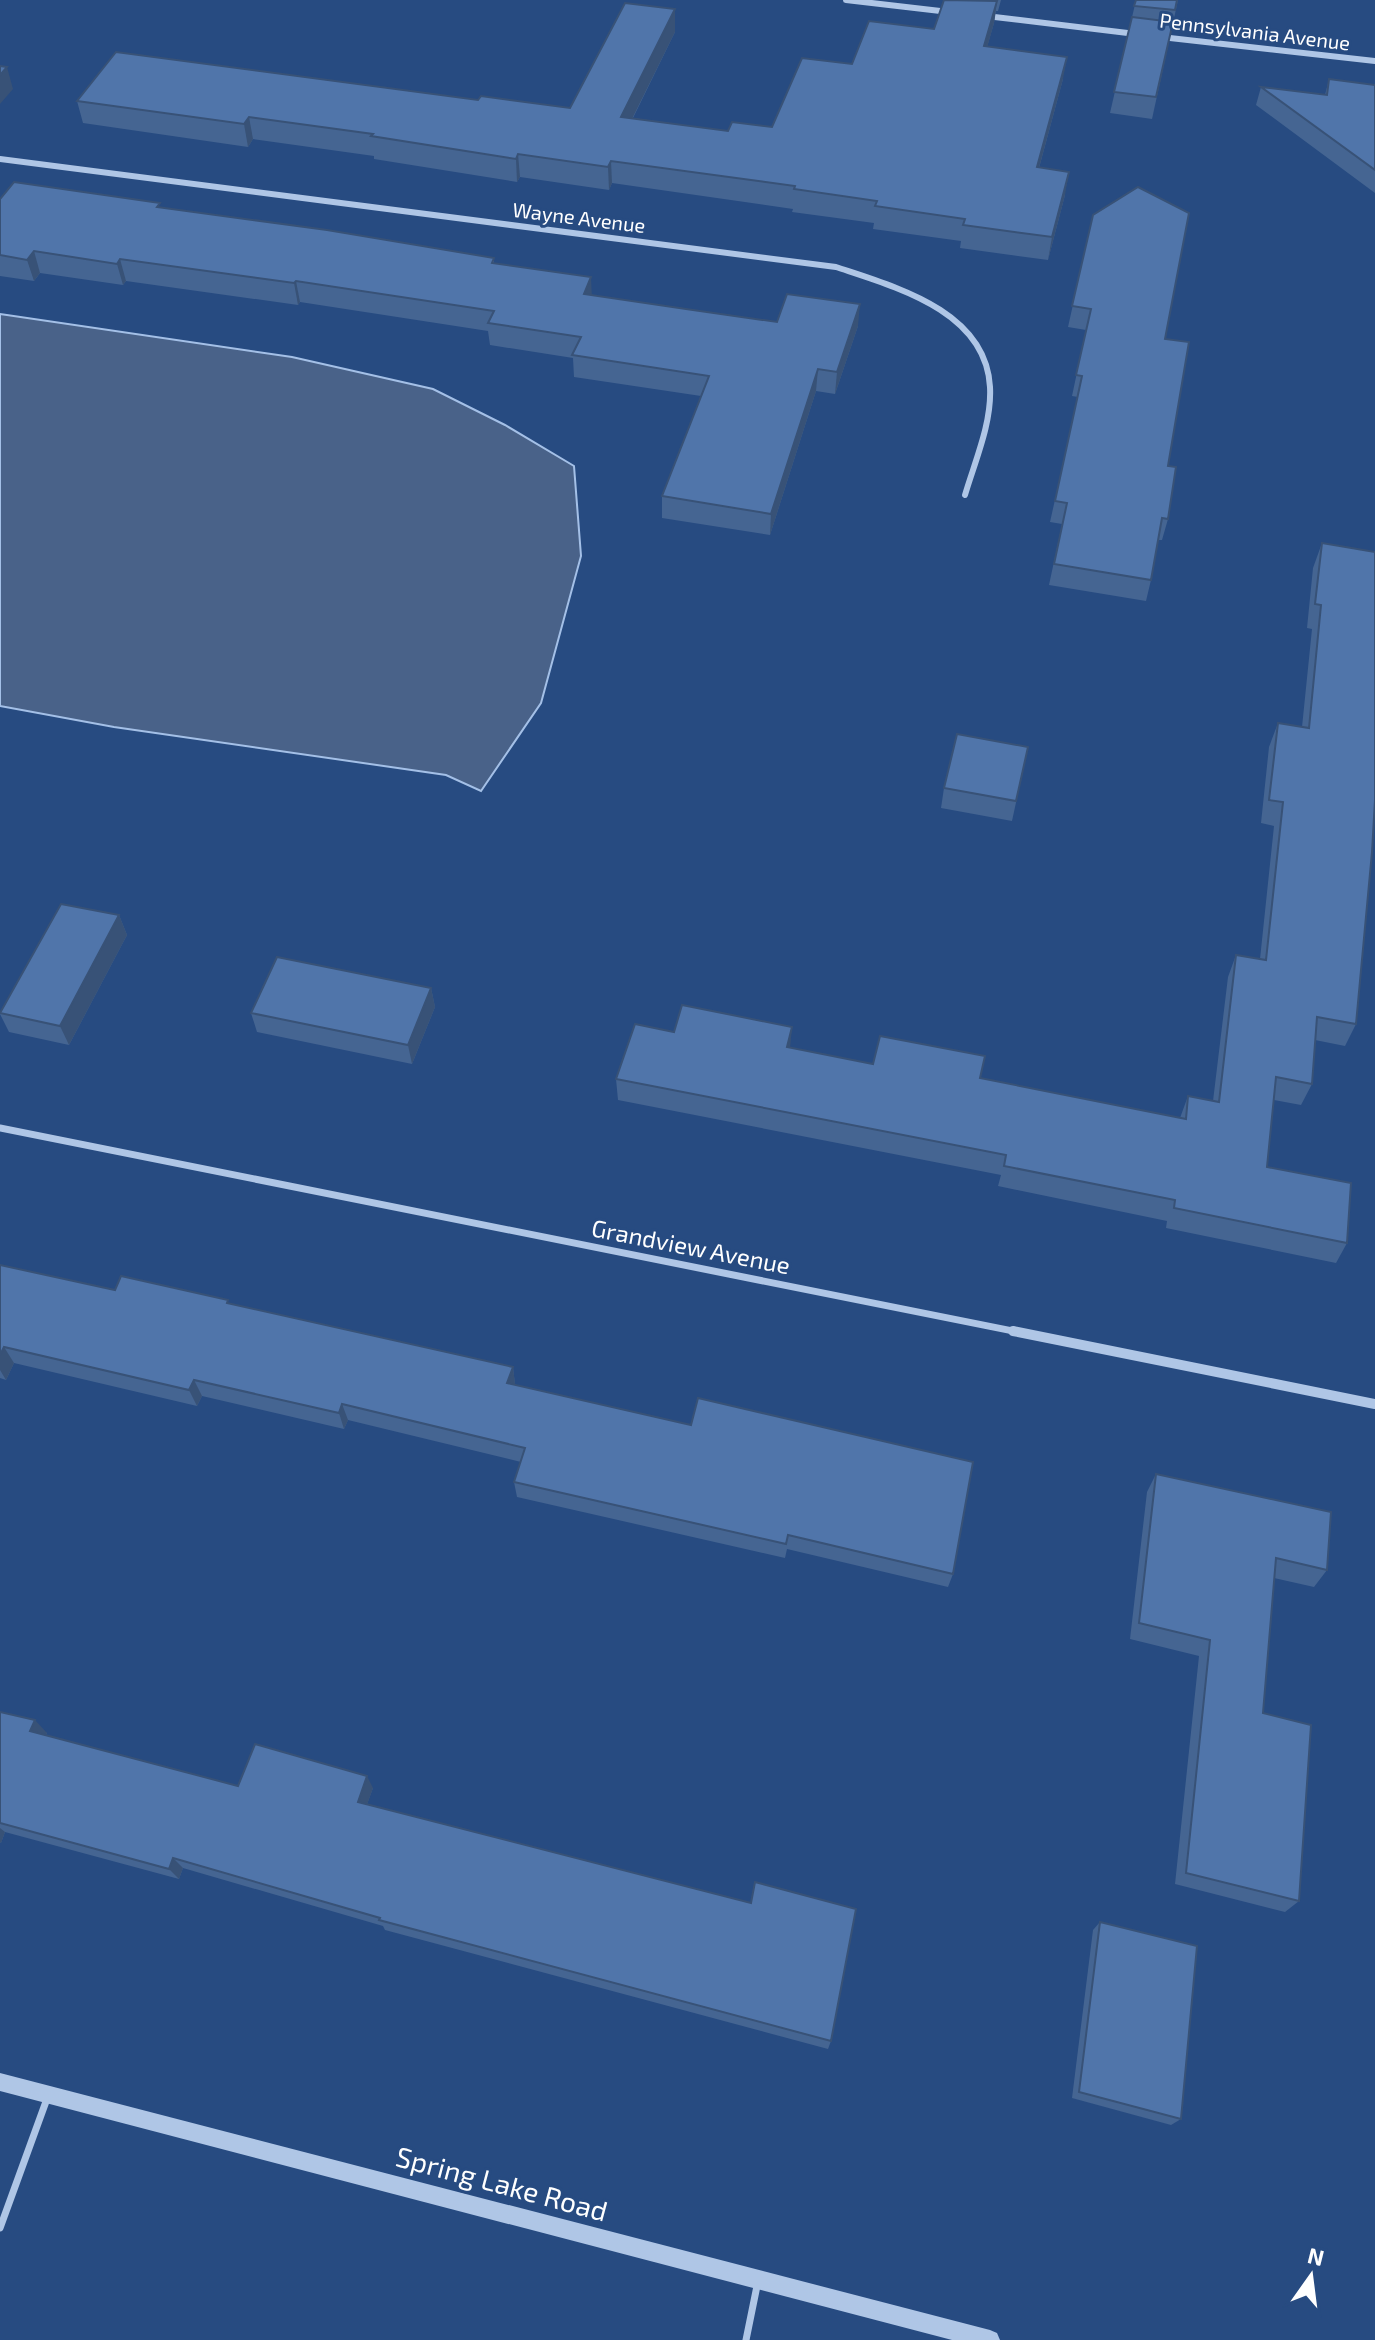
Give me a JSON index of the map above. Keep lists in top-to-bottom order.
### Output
{
  "streets": {
    "street": [
      "Pennsylvania Avenue",
      "Wayne Avenue",
      "Grandview Avenue",
      "Spring Lake Road"
    ]
  },
  "north": "top"
}
